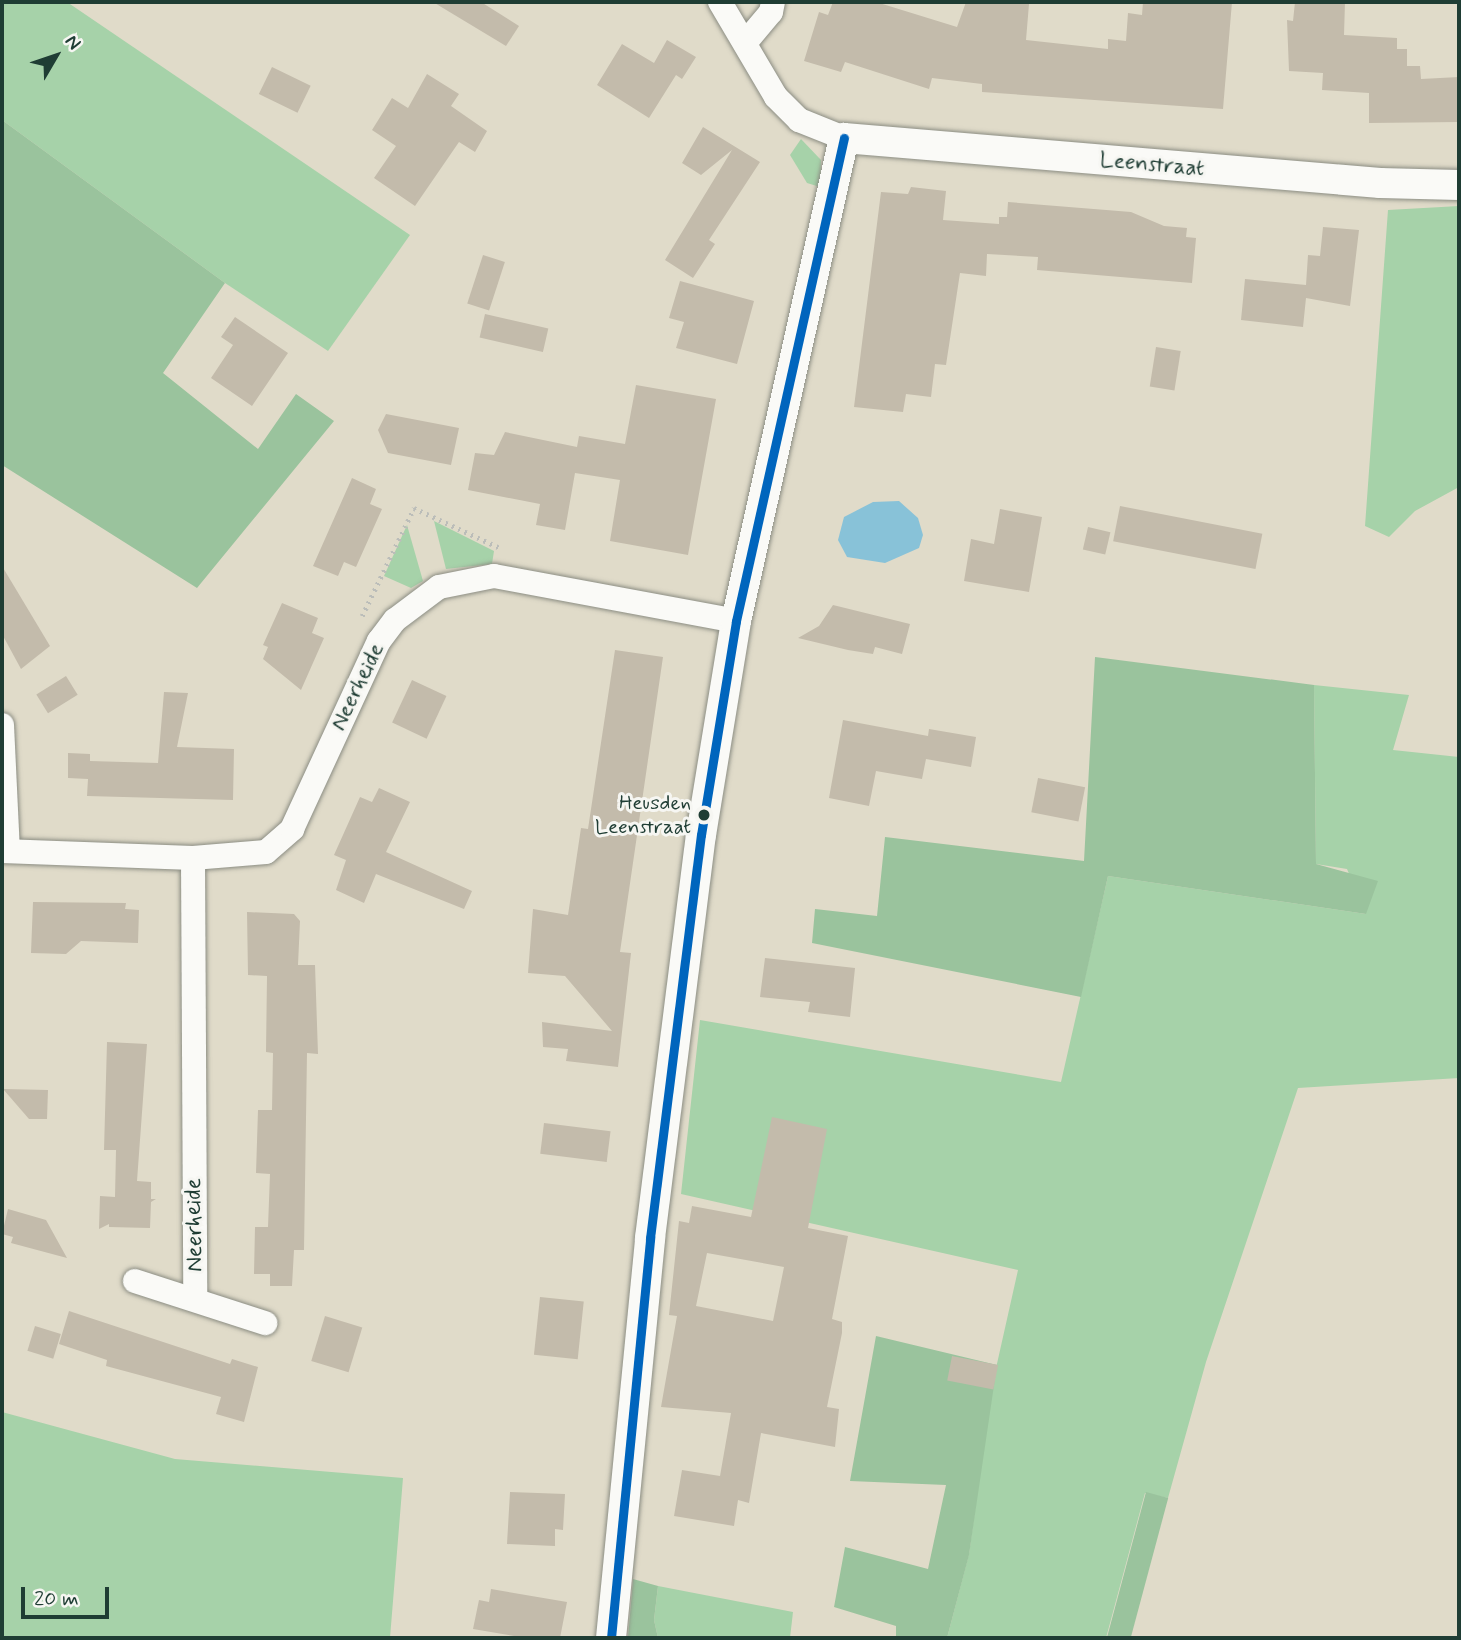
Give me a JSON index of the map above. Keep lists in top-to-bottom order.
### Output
{
  "streets": {
    "street": ["Leenstraat", "Neerheide"]
  },
  "places": ["Heusden Leenstraat"],
  "scale_bar": "20 m",
  "north": "top right"
}
